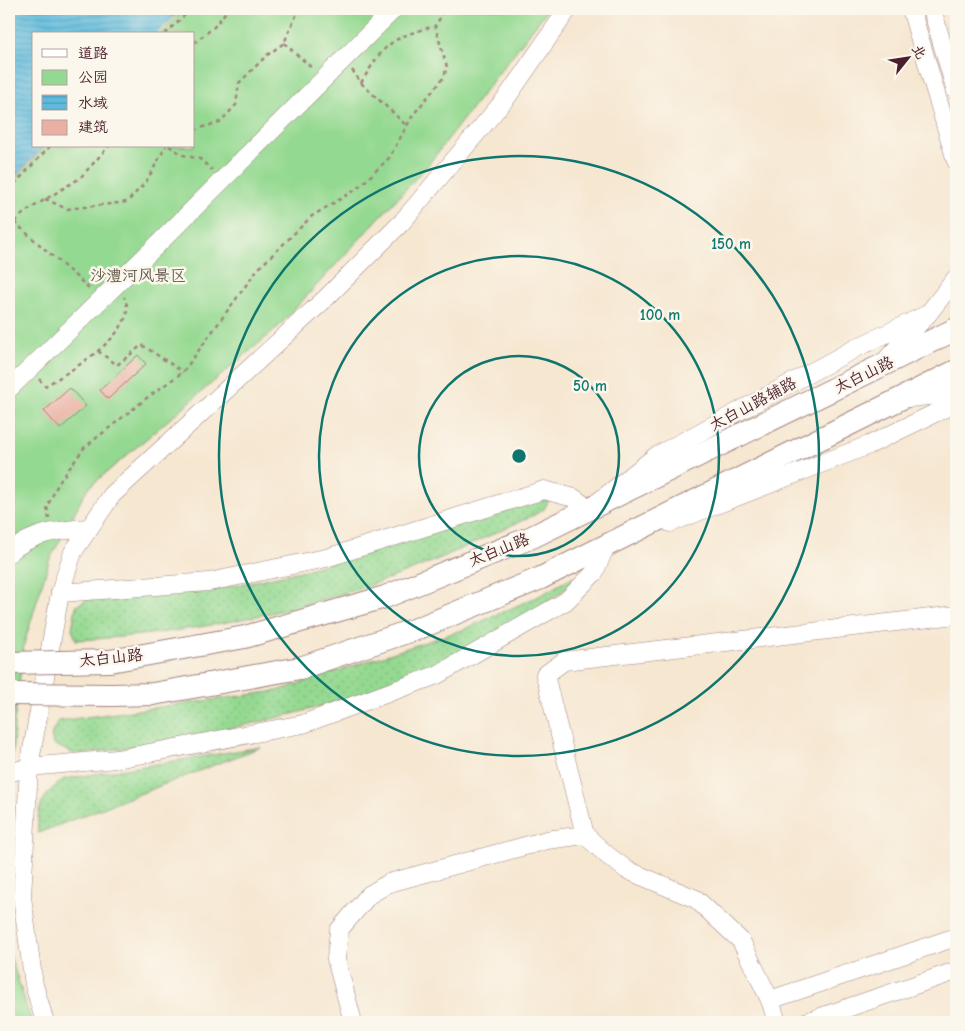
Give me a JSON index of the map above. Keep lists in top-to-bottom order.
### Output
{
  "streets": {
    "main road": ["太白山路"],
    "street": ["太白山路辅路"]
  },
  "crossings": [
    ["太白山路", "太白山路辅路"]
  ],
  "parks": ["沙澧河风景区"],
  "legend": [
    "道路",
    "公园",
    "水域",
    "建筑"
  ],
  "north": "top right",
  "rings": ["150 m", "100 m", "50 m"]
}
